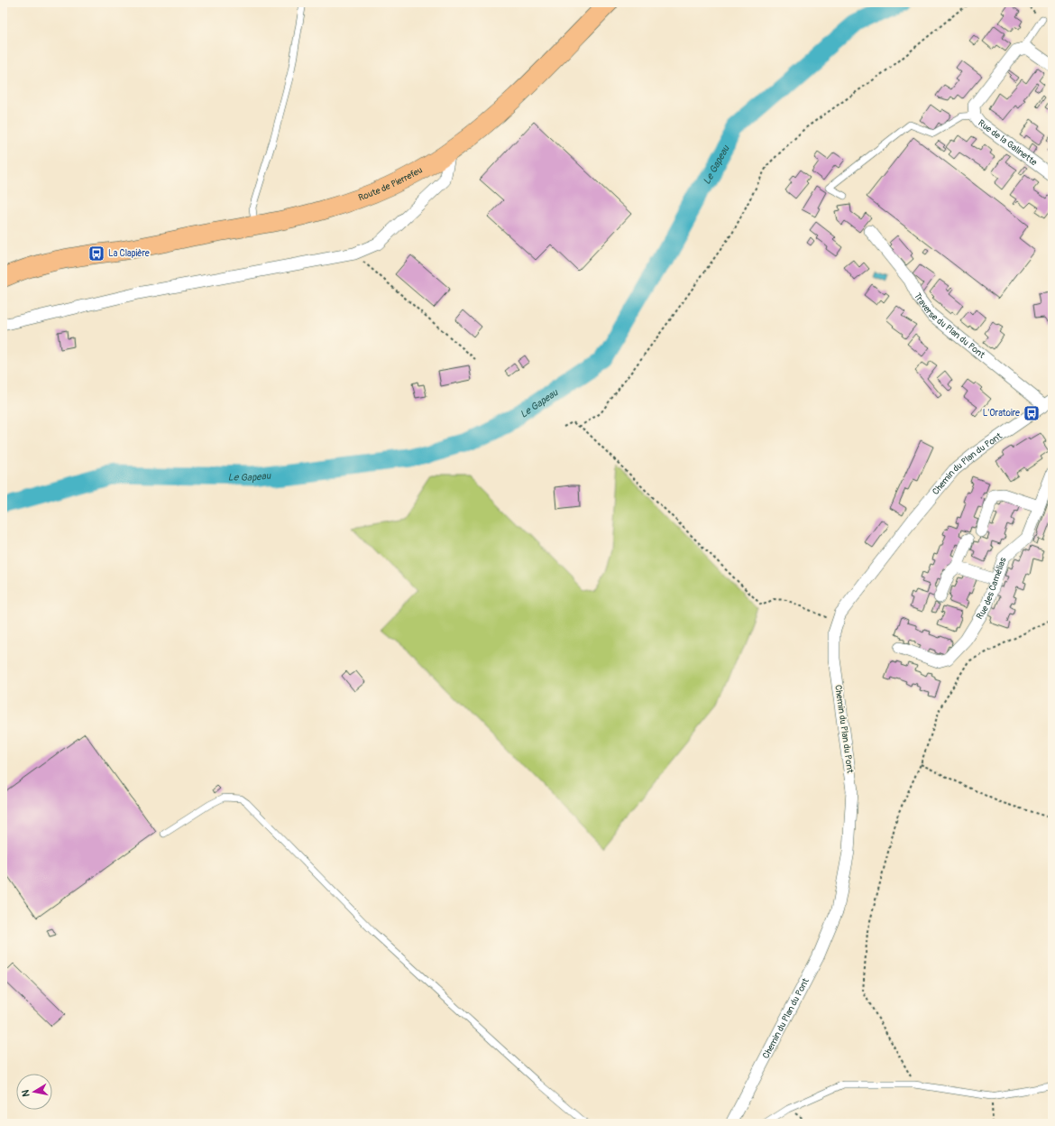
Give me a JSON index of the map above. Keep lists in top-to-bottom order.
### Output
{
  "streets": {
    "main road": ["Route de Pierrefeu"],
    "street": [
      "Rue de la Galinette",
      "Traverse du Plan du Pont",
      "Chemin du Plan du Pont",
      "Rue des Camélias"
    ]
  },
  "crossings": [
    ["Traverse du Plan du Pont", "Chemin du Plan du Pont"]
  ],
  "water": ["Le Gapeau"],
  "places": {
    "bus stop": ["La Clapière", "L'Oratoire"]
  },
  "north": "left"
}
